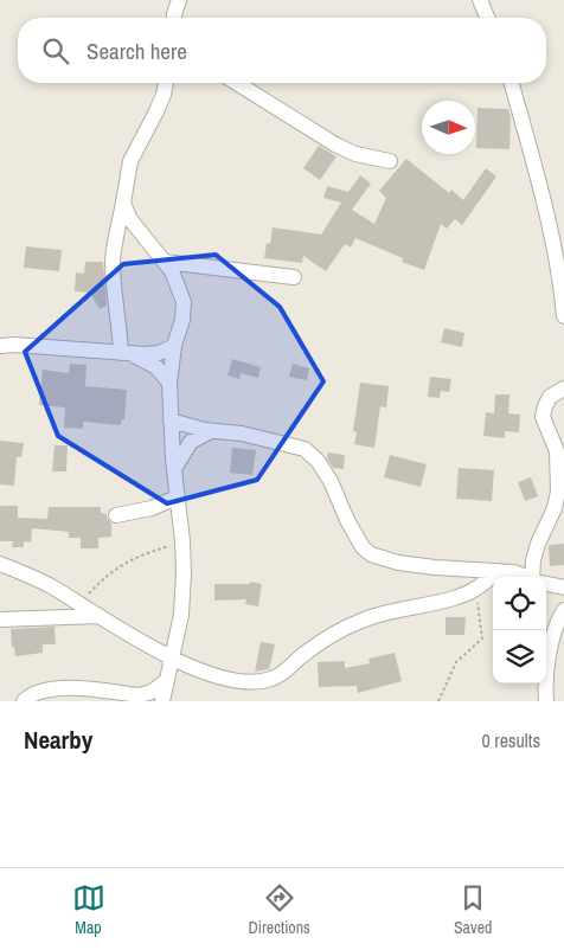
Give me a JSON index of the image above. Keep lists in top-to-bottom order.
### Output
{
  "north": "right",
  "page": {
    "search": "Search here",
    "heading": ["Nearby", "0 results"],
    "nav": ["Map", "Directions", "Saved"]
  }
}
